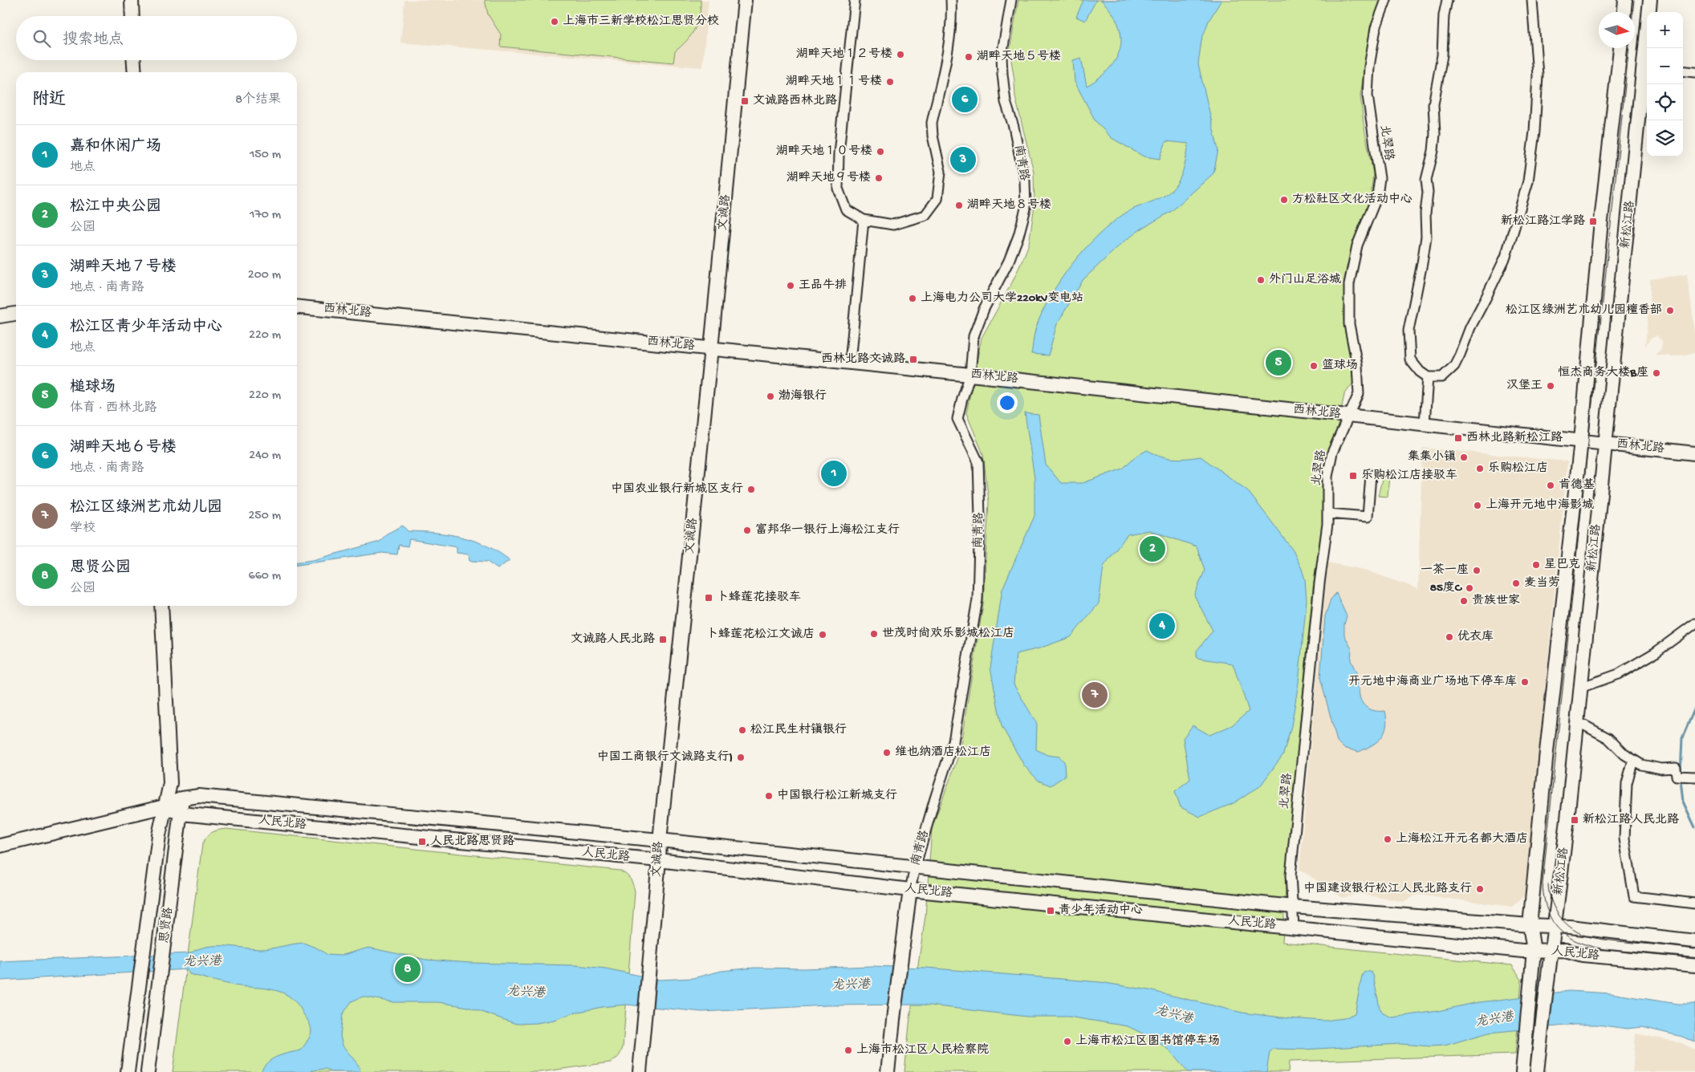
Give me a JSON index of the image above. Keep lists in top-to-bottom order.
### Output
{
  "streets": {
    "main road": [
      "南青路",
      "文诚路",
      "新松江路",
      "西林北路",
      "人民北路",
      "思贤路"
    ],
    "street": ["北翠路"]
  },
  "crossings": [
    ["北翠路", "西林北路"],
    ["北翠路", "人民北路"],
    ["南青路", "西林北路"],
    ["南青路", "人民北路"],
    ["文诚路", "西林北路"],
    ["文诚路", "人民北路"],
    ["新松江路", "西林北路"],
    ["新松江路", "人民北路"],
    ["人民北路", "思贤路"]
  ],
  "water": ["龙兴港"],
  "places": {
    "other": [
      "上海市三新学校松江思贤分校",
      "湖畔天地１２号楼",
      "湖畔天地５号楼",
      "湖畔天地１１号楼",
      "湖畔天地１０号楼",
      "湖畔天地９号楼",
      "方松社区文化活动中心",
      "湖畔天地８号楼",
      "外门山足浴城",
      "王品牛排",
      "上海电力公司大学220kV变电站",
      "松江区绿洲艺术幼儿园檀香部",
      "篮球场",
      "恒杰商务大楼B座",
      "汉堡王",
      "渤海银行",
      "集集小镇",
      "乐购松江店",
      "肯德基",
      "中国农业银行新城区支行",
      "上海开元地中海影城",
      "富邦华一银行上海松江支行",
      "星巴克",
      "一茶一座",
      "麦当劳",
      "85度C",
      "贵族世家",
      "世茂时尚欢乐影城松江店",
      "卜蜂莲花松江文诚店",
      "优衣库",
      "开元地中海商业广场地下停车库",
      "松江民生村镇银行",
      "维也纳酒店松江店",
      "中国工商银行文诚路支行)",
      "中国银行松江新城支行",
      "上海松江开元名都大酒店",
      "中国建设银行松江人民北路支行",
      "上海市松江区图书馆停车场",
      "上海市松江区人民检察院"
    ],
    "transit": [
      "文诚路西林北路",
      "新松江路江学路",
      "西林北路文诚路",
      "西林北路新松江路",
      "乐购松江店接驳车",
      "卜蜂莲花接驳车",
      "文诚路人民北路",
      "新松江路人民北路",
      "人民北路思贤路",
      "青少年活动中心"
    ]
  },
  "north": "right",
  "page": {
    "map_buttons": ["+", "−"],
    "search": "搜索地点",
    "heading": ["附近", "8个结果"],
    "pins": [
      "6",
      "3",
      "5",
      "1",
      "2",
      "4",
      "7",
      "8"
    ],
    "list": [
      {
        "mark": "1",
        "name": "嘉和休闲广场",
        "note": "地点",
        "value": "150 m"
      },
      {
        "mark": "2",
        "name": "松江中央公园",
        "note": "公园",
        "value": "170 m"
      },
      {
        "mark": "3",
        "name": "湖畔天地７号楼",
        "note": "地点 · 南青路",
        "value": "200 m"
      },
      {
        "mark": "4",
        "name": "松江区青少年活动中心",
        "note": "地点",
        "value": "220 m"
      },
      {
        "mark": "5",
        "name": "槌球场",
        "note": "体育 · 西林北路",
        "value": "220 m"
      },
      {
        "mark": "6",
        "name": "湖畔天地６号楼",
        "note": "地点 · 南青路",
        "value": "240 m"
      },
      {
        "mark": "7",
        "name": "松江区绿洲艺术幼儿园",
        "note": "学校",
        "value": "250 m"
      },
      {
        "mark": "8",
        "name": "思贤公园",
        "note": "公园",
        "value": "660 m"
      }
    ]
  }
}
